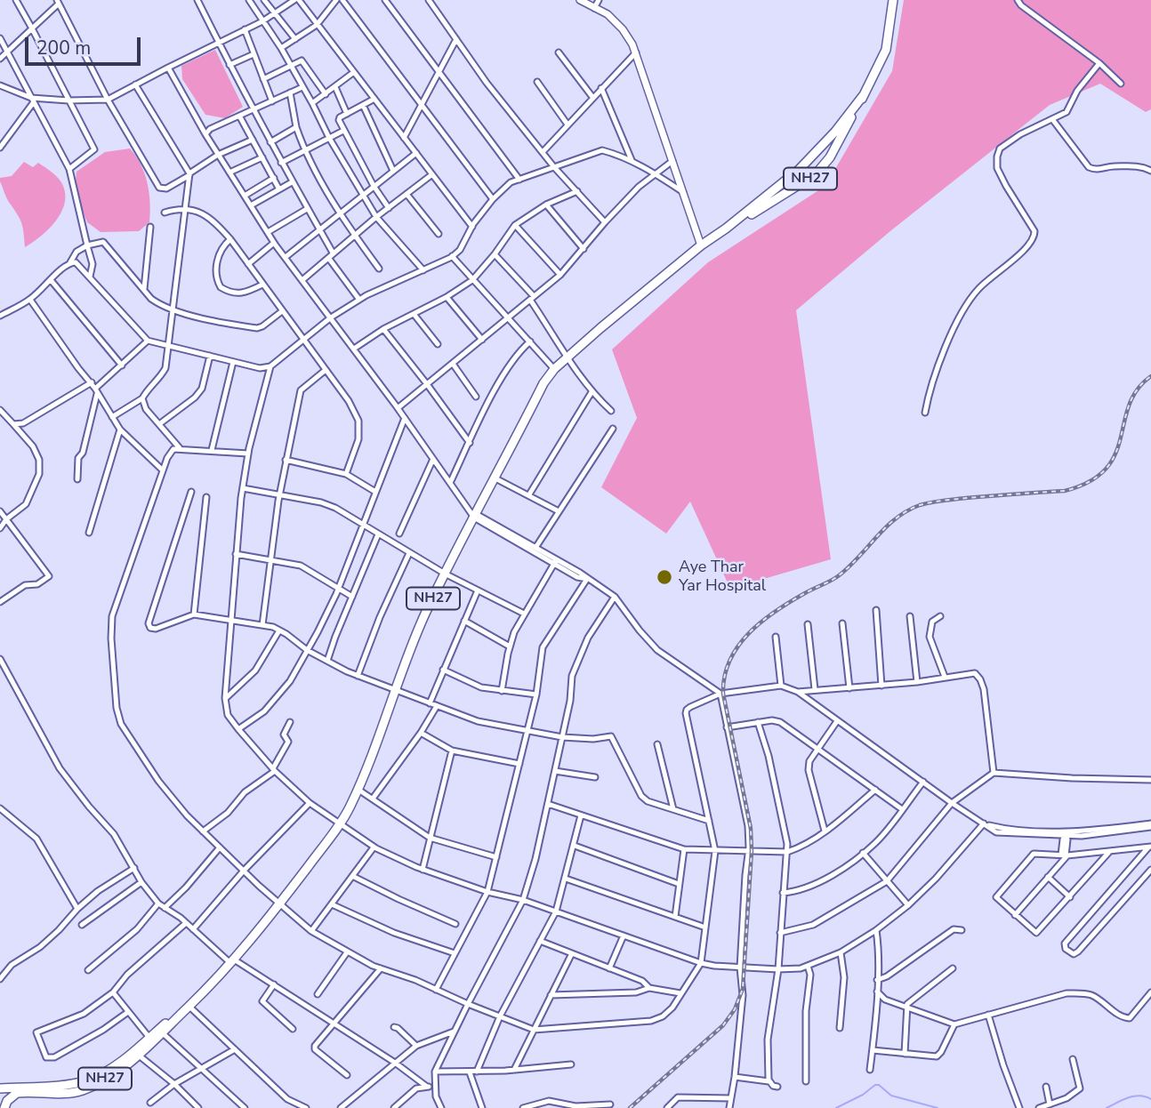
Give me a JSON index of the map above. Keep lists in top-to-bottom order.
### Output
{
  "streets": {
    "highway": ["NH27"]
  },
  "places": ["Aye Thar Yar Hospital"],
  "scale_bar": "200 m"
}
